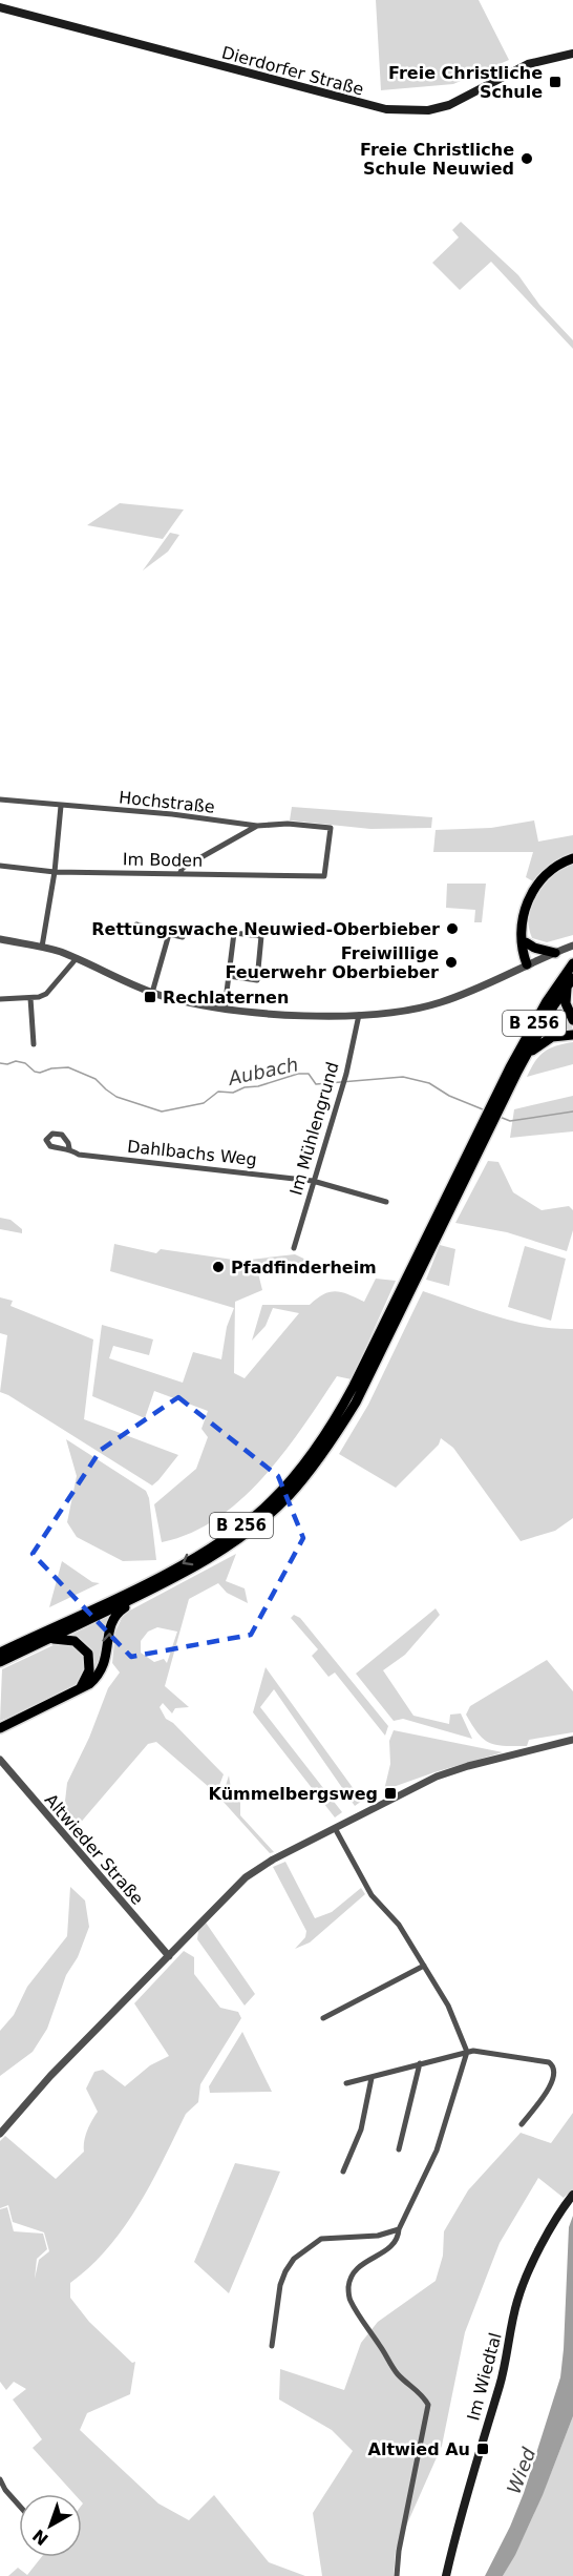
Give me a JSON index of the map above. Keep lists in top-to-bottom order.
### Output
{
  "streets": {
    "highway": ["B 256"],
    "main road": ["Dierdorfer Straße", "Im Wiedtal"],
    "street": [
      "Hochstraße",
      "Im Boden",
      "Im Mühlengrund",
      "Dahlbachs Weg",
      "Altwieder Straße"
    ]
  },
  "crossings": [
    ["Hochstraße", "Im Boden"],
    ["Im Mühlengrund", "Dahlbachs Weg"]
  ],
  "water": ["Aubach", "Wied"],
  "places": {
    "transit": [
      "Freie Christliche Schule",
      "Rechlaternen",
      "Kümmelbergsweg",
      "Altwied Au"
    ],
    "other": [
      "Freie Christliche Schule Neuwied",
      "Rettungswache Neuwied-Oberbieber",
      "Freiwillige Feuerwehr Oberbieber",
      "Pfadfinderheim"
    ]
  },
  "north": "bottom left"
}
